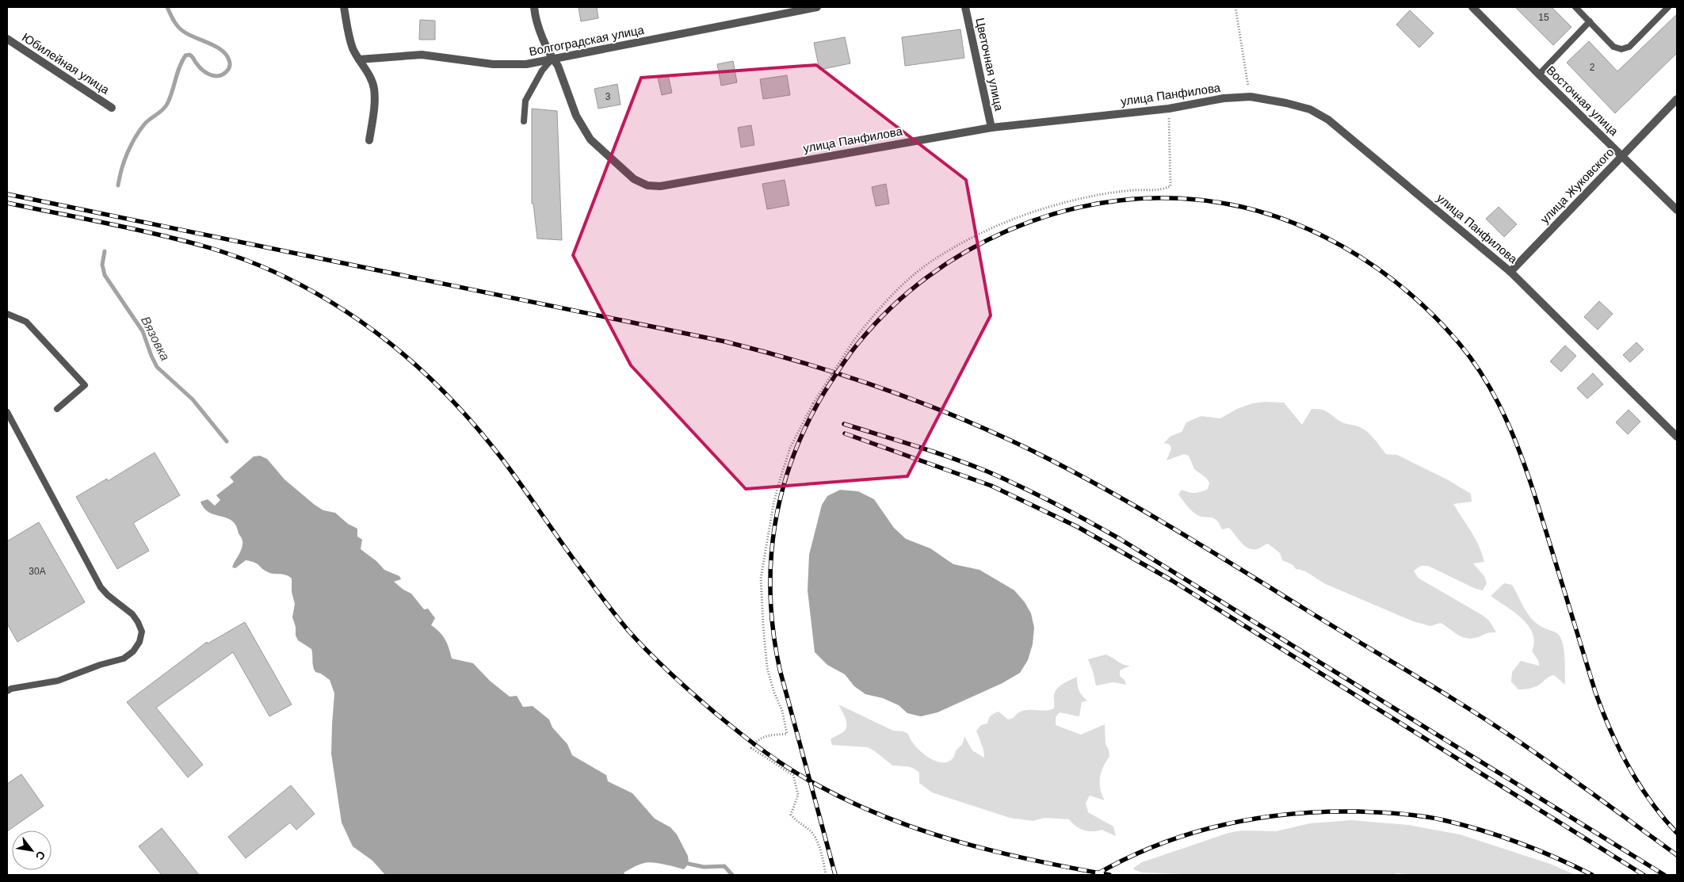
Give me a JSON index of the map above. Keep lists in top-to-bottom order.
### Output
{
  "streets": {
    "street": [
      "Волгоградская улица",
      "Юбилейная улица",
      "Цветочная улица",
      "улица Панфилова",
      "Восточная улица",
      "улица Жуковского"
    ]
  },
  "crossings": [
    ["Волгоградская улица", "улица Панфилова"],
    ["Цветочная улица", "улица Панфилова"],
    ["улица Панфилова", "улица Жуковского"],
    ["Восточная улица", "улица Жуковского"]
  ],
  "water": ["Вязовка"],
  "house_numbers": [
    "15",
    "2",
    "3",
    "30А"
  ],
  "north": "bottom right"
}
